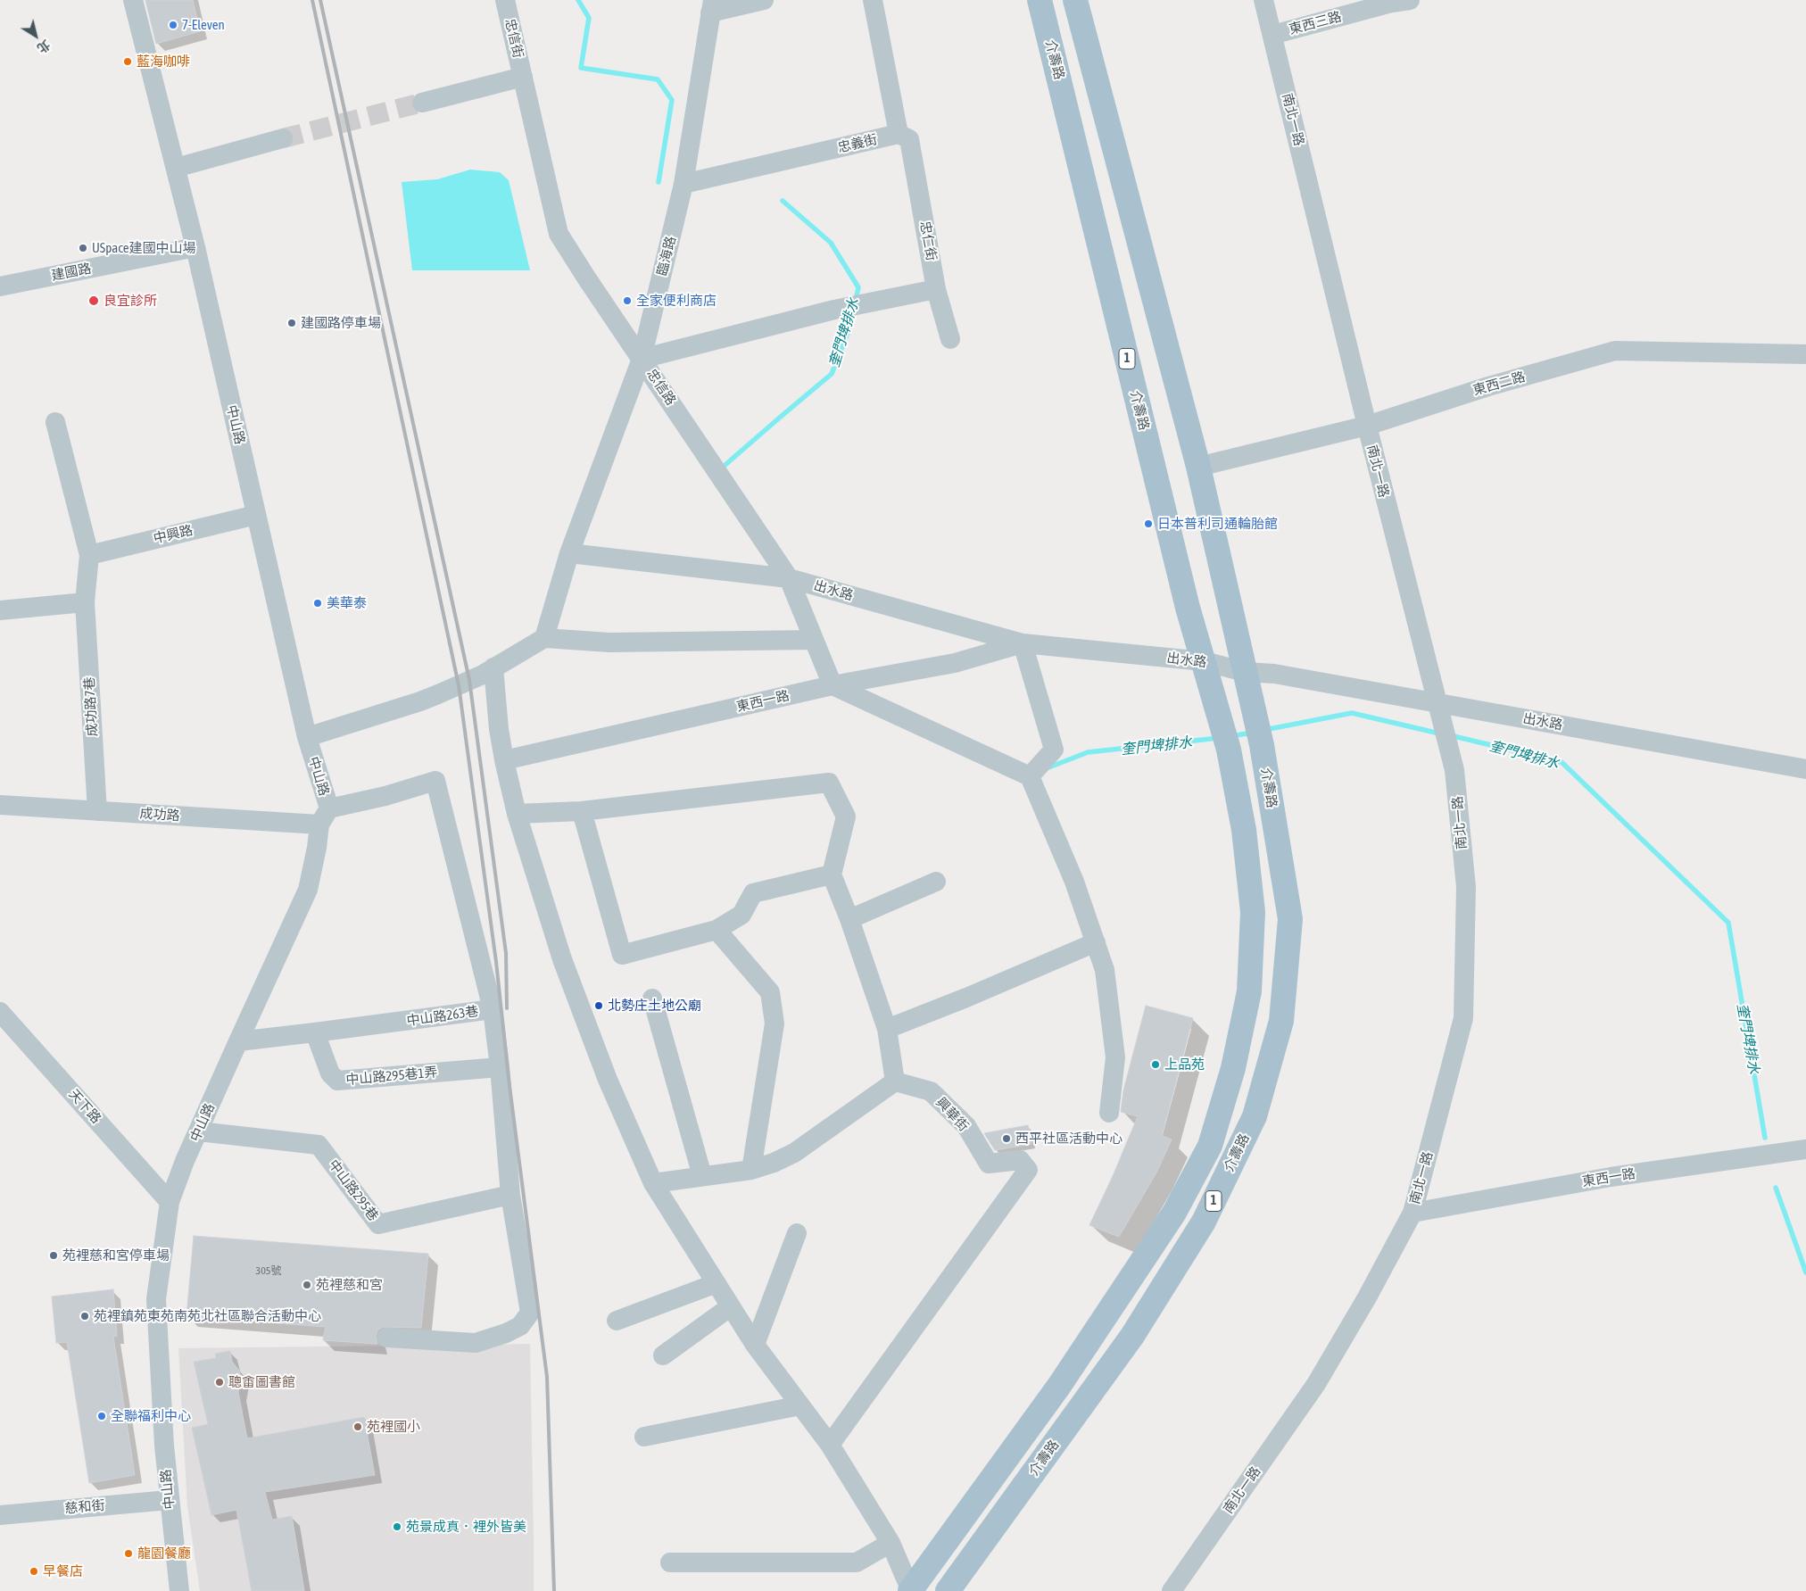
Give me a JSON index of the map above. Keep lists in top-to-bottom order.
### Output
{
  "streets": {
    "main road": ["介壽路", "1"],
    "street": [
      "東西三路",
      "忠信街",
      "南北一路",
      "忠義街",
      "忠仁街",
      "臨海路",
      "建國路",
      "東西二路",
      "忠信路",
      "中山路",
      "中興路",
      "出水路",
      "東西一路",
      "成功路7巷",
      "成功路",
      "中山路263巷",
      "中山路295巷1弄",
      "天下路",
      "興華街",
      "中山路295巷",
      "慈和街"
    ]
  },
  "crossings": [
    ["東西三路", "南北一路"],
    ["忠信街", "忠信路"],
    ["介壽路", "1"],
    ["介壽路", "出水路"],
    ["南北一路", "東西二路"],
    ["南北一路", "出水路"],
    ["南北一路", "東西一路"],
    ["忠義街", "忠仁街"],
    ["忠義街", "臨海路"],
    ["臨海路", "忠信路"],
    ["臨海路", "出水路"],
    ["建國路", "中山路"],
    ["1", "東西二路"],
    ["1", "出水路"],
    ["忠信路", "出水路"],
    ["忠信路", "東西一路"],
    ["中山路", "中興路"],
    ["中山路", "成功路"],
    ["中山路", "中山路263巷"],
    ["中山路", "天下路"],
    ["中山路", "中山路295巷"],
    ["中山路", "慈和街"],
    ["中興路", "成功路7巷"],
    ["出水路", "東西一路"],
    ["成功路7巷", "成功路"],
    ["成功路", "中山路263巷"],
    ["中山路263巷", "中山路295巷1弄"]
  ],
  "water": ["奎門埤排水"],
  "places": [
    "7-Eleven",
    "藍海咖啡",
    "USpace建國中山場",
    "良宜診所",
    "全家便利商店",
    "建國路停車場",
    "日本普利司通輪胎館",
    "美華泰",
    "北勢庄土地公廟",
    "上品苑",
    "西平社區活動中心",
    "苑裡慈和宮停車場",
    "苑裡慈和宮",
    "苑裡鎮苑東苑南苑北社區聯合活動中心",
    "聰畬圖書館",
    "全聯福利中心",
    "苑裡國小",
    "苑景成真．裡外皆美",
    "龍園餐廳",
    "早餐店"
  ],
  "house_numbers": ["305號"],
  "north": "bottom right"
}
